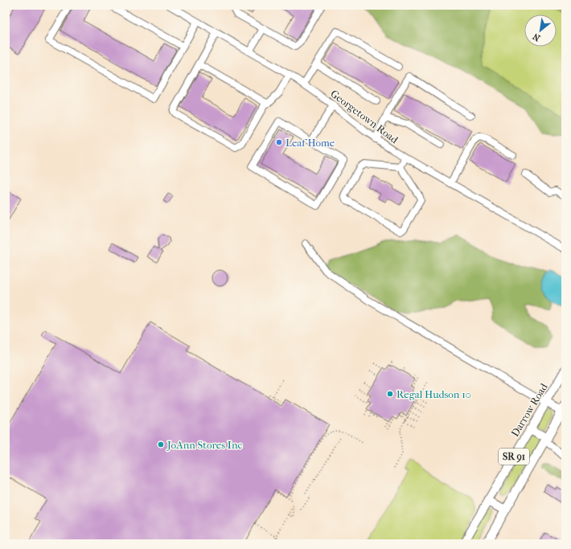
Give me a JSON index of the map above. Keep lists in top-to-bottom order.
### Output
{
  "streets": {
    "main road": ["Darrow Road", "SR 91"],
    "street": ["Georgetown Road"]
  },
  "places": ["Leaf Home", "Regal Hudson 10", "JoAnn Stores Inc"],
  "north": "bottom left"
}
